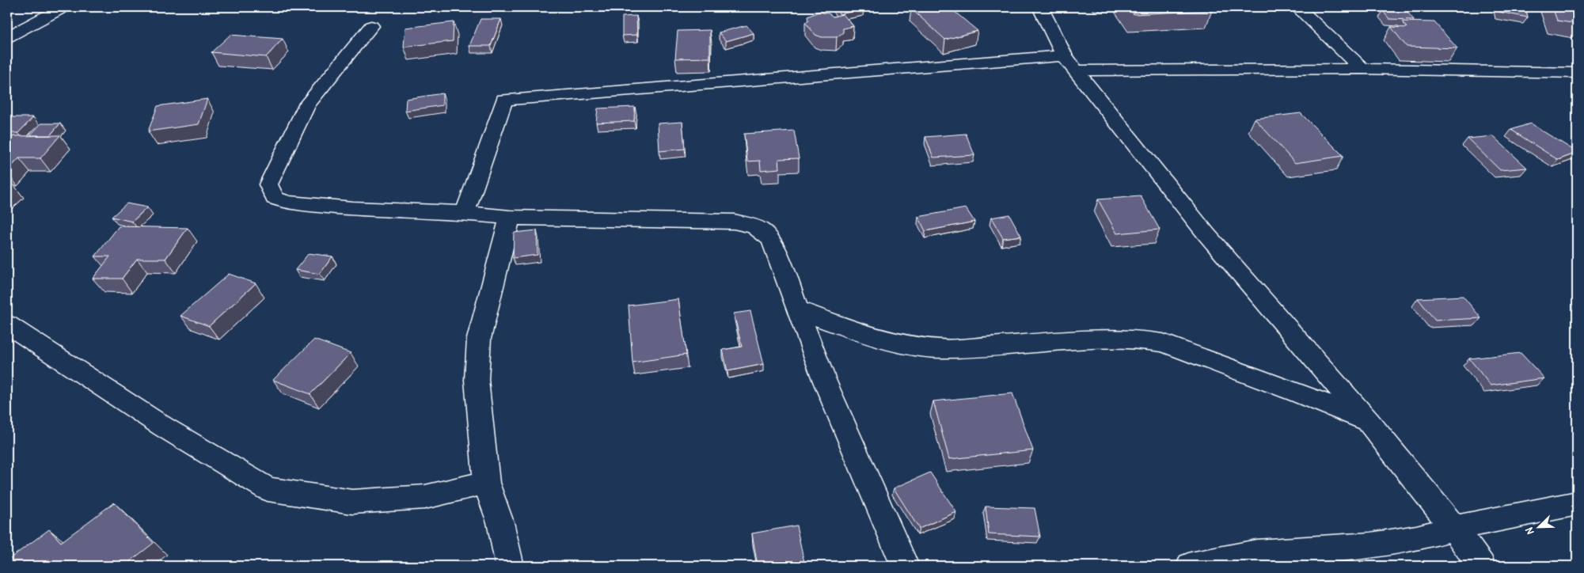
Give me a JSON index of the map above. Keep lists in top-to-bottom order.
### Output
{
  "north": "bottom left"
}
